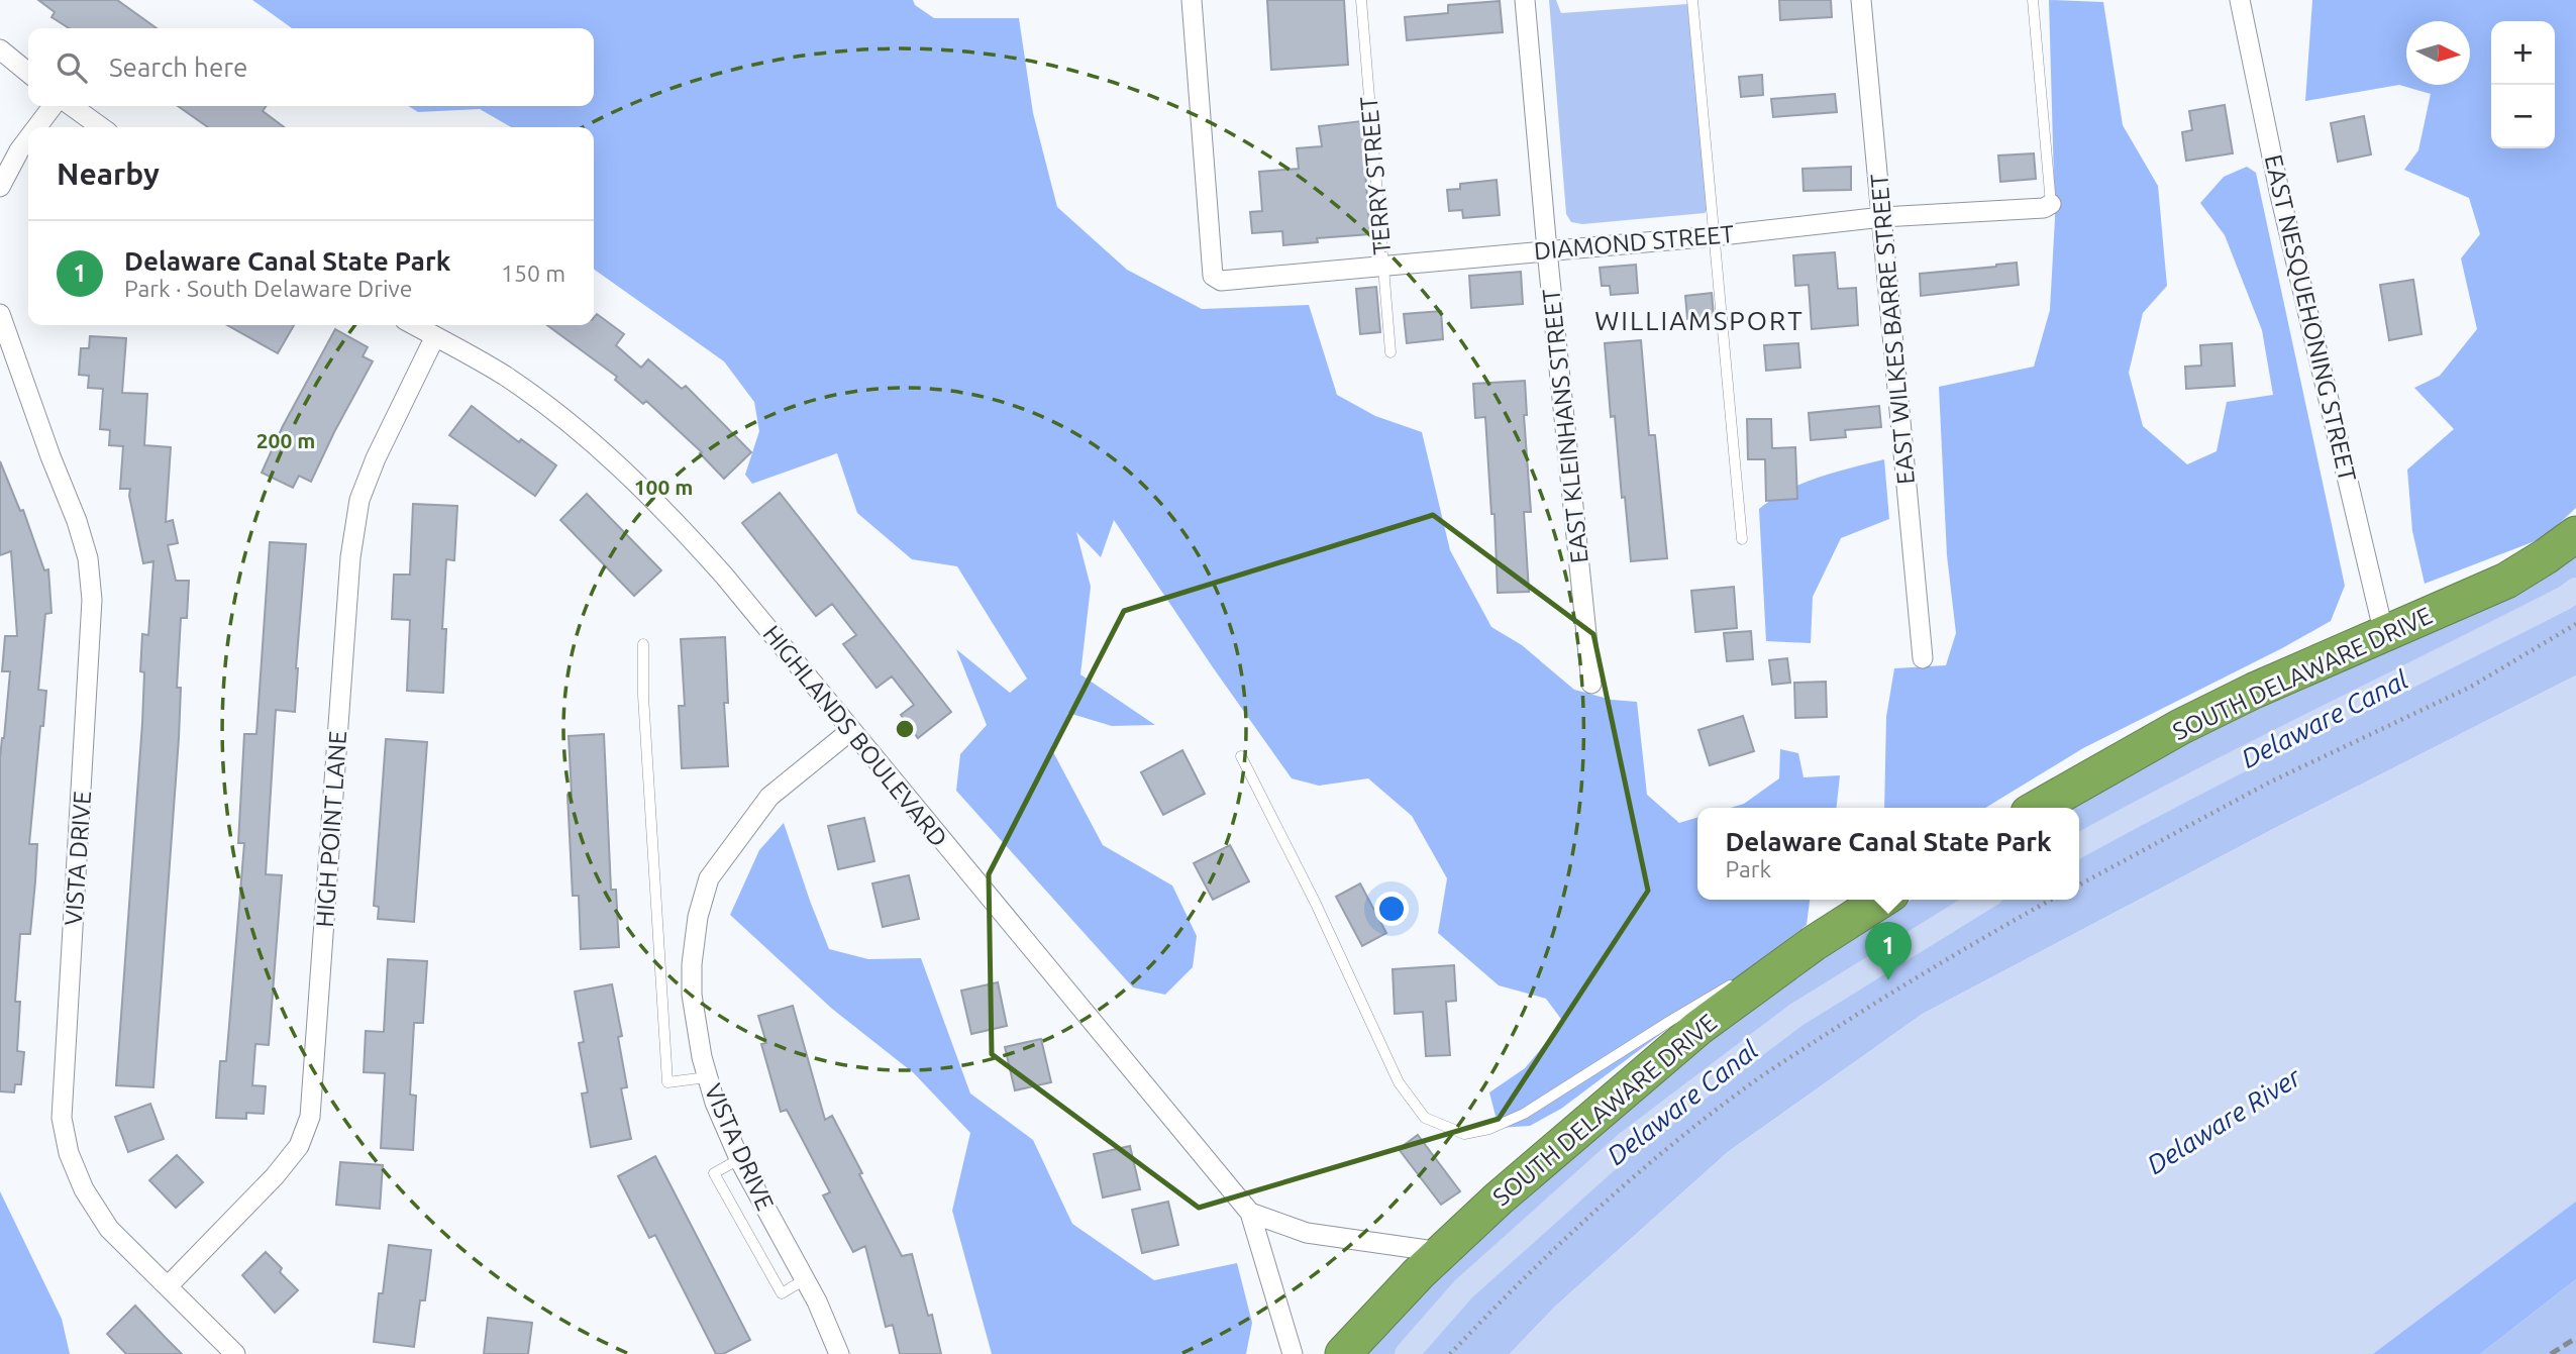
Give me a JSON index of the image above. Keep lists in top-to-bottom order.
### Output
{
  "streets": {
    "highway": ["SOUTH DELAWARE DRIVE"],
    "street": [
      "DIAMOND STREET",
      "EAST NESQUEHONING STREET",
      "EAST WILKES BARRE STREET",
      "EAST KLEINHANS STREET",
      "HIGHLANDS BOULEVARD",
      "HIGH POINT LANE",
      "VISTA DRIVE"
    ],
    "lane": ["TERRY STREET"]
  },
  "crossings": [
    ["TERRY STREET", "DIAMOND STREET"],
    ["DIAMOND STREET", "EAST WILKES BARRE STREET"],
    ["DIAMOND STREET", "EAST KLEINHANS STREET"],
    ["EAST NESQUEHONING STREET", "SOUTH DELAWARE DRIVE"],
    ["HIGHLANDS BOULEVARD", "HIGH POINT LANE"],
    ["HIGHLANDS BOULEVARD", "VISTA DRIVE"],
    ["HIGH POINT LANE", "VISTA DRIVE"]
  ],
  "districts": ["WILLIAMSPORT"],
  "water": ["Delaware Canal", "Delaware River"],
  "north": "right",
  "page": {
    "map_buttons": ["+", "−"],
    "search": "Search here",
    "heading": "Nearby",
    "list": [
      {
        "mark": "1",
        "name": "Delaware Canal State Park",
        "note": "Park · South Delaware Drive",
        "value": "150 m"
      }
    ],
    "popup": ["Delaware Canal State Park", "Park"],
    "pins": "1"
  },
  "rings": ["200 m", "100 m"]
}
